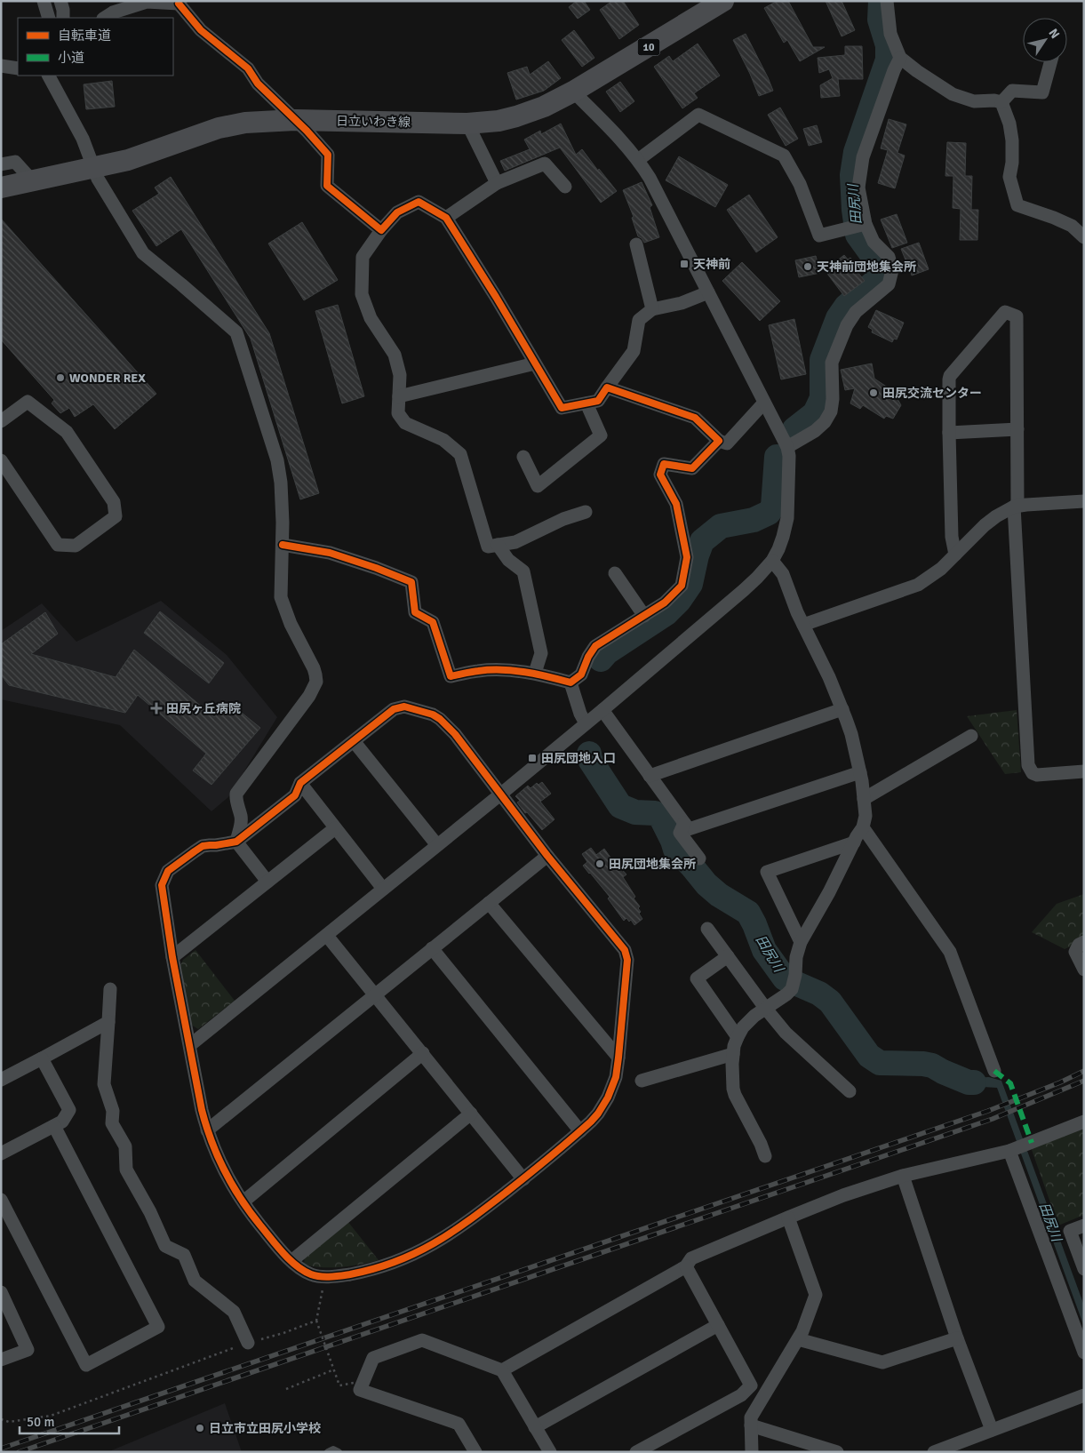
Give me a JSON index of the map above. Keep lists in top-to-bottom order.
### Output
{
  "streets": {
    "main road": ["10", "日立いわき線"]
  },
  "water": ["田尻川"],
  "places": {
    "transit": ["天神前", "田尻団地入口"],
    "other": [
      "天神前団地集会所",
      "WONDER REX",
      "田尻交流センター",
      "田尻団地集会所",
      "日立市立田尻小学校"
    ],
    "health": ["田尻ヶ丘病院"]
  },
  "legend": ["自転車道", "小道"],
  "scale_bar": "50 m",
  "north": "top right"
}
